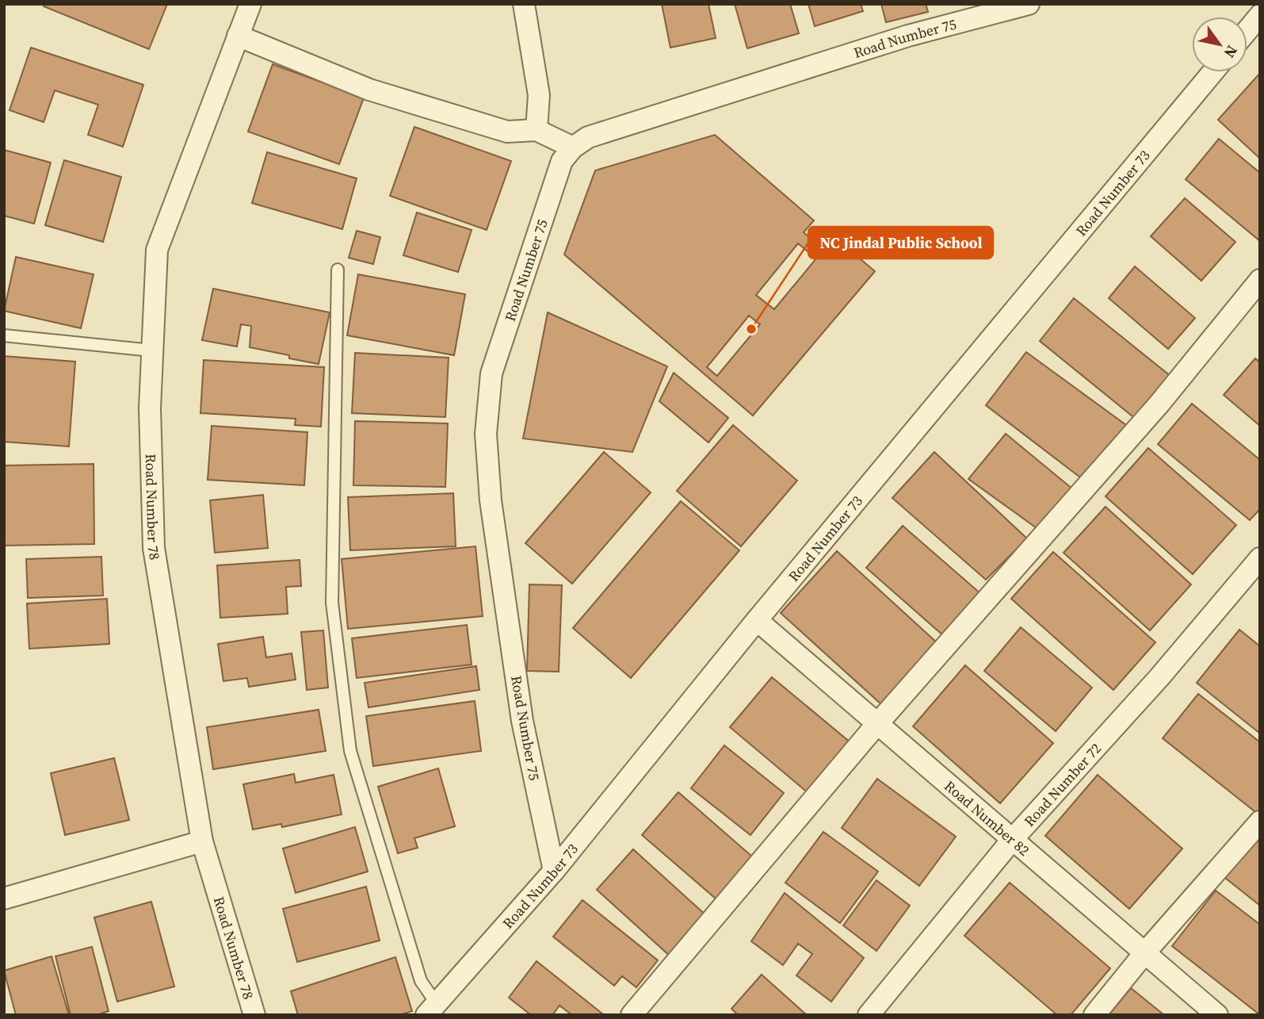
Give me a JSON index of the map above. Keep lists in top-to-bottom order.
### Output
{
  "streets": {
    "street": [
      "Road Number 75",
      "Road Number 73",
      "Road Number 78",
      "Road Number 72",
      "Road Number 82"
    ]
  },
  "crossings": [
    ["Road Number 75", "Road Number 73"],
    ["Road Number 73", "Road Number 82"],
    ["Road Number 72", "Road Number 82"]
  ],
  "places": ["NC Jindal Public School"],
  "north": "bottom right"
}
